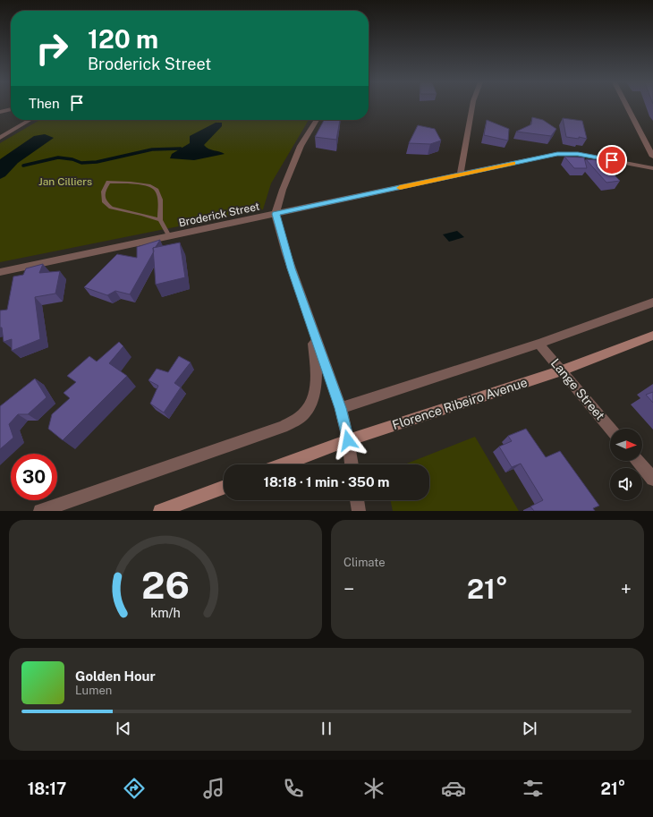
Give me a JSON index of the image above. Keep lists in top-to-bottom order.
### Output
{
  "streets": {
    "main road": ["Florence Ribeiro Avenue"],
    "street": ["Broderick Street", "Lange Street"]
  },
  "crossings": [
    ["Lange Street", "Florence Ribeiro Avenue"]
  ],
  "parks": ["Jan Cilliers"],
  "north": "right",
  "page": {
    "turn": ["120 m", "Broderick Street"],
    "then": "Then",
    "limit": "30",
    "trip": "18:18 · 1 min · 350 m",
    "tile": "Climate",
    "heat": ["−", "21°", "+"],
    "song": ["Golden Hour", "Lumen"],
    "tabs": ["18:17", "21°"],
    "gauge": ["26", "km/h"]
  }
}
